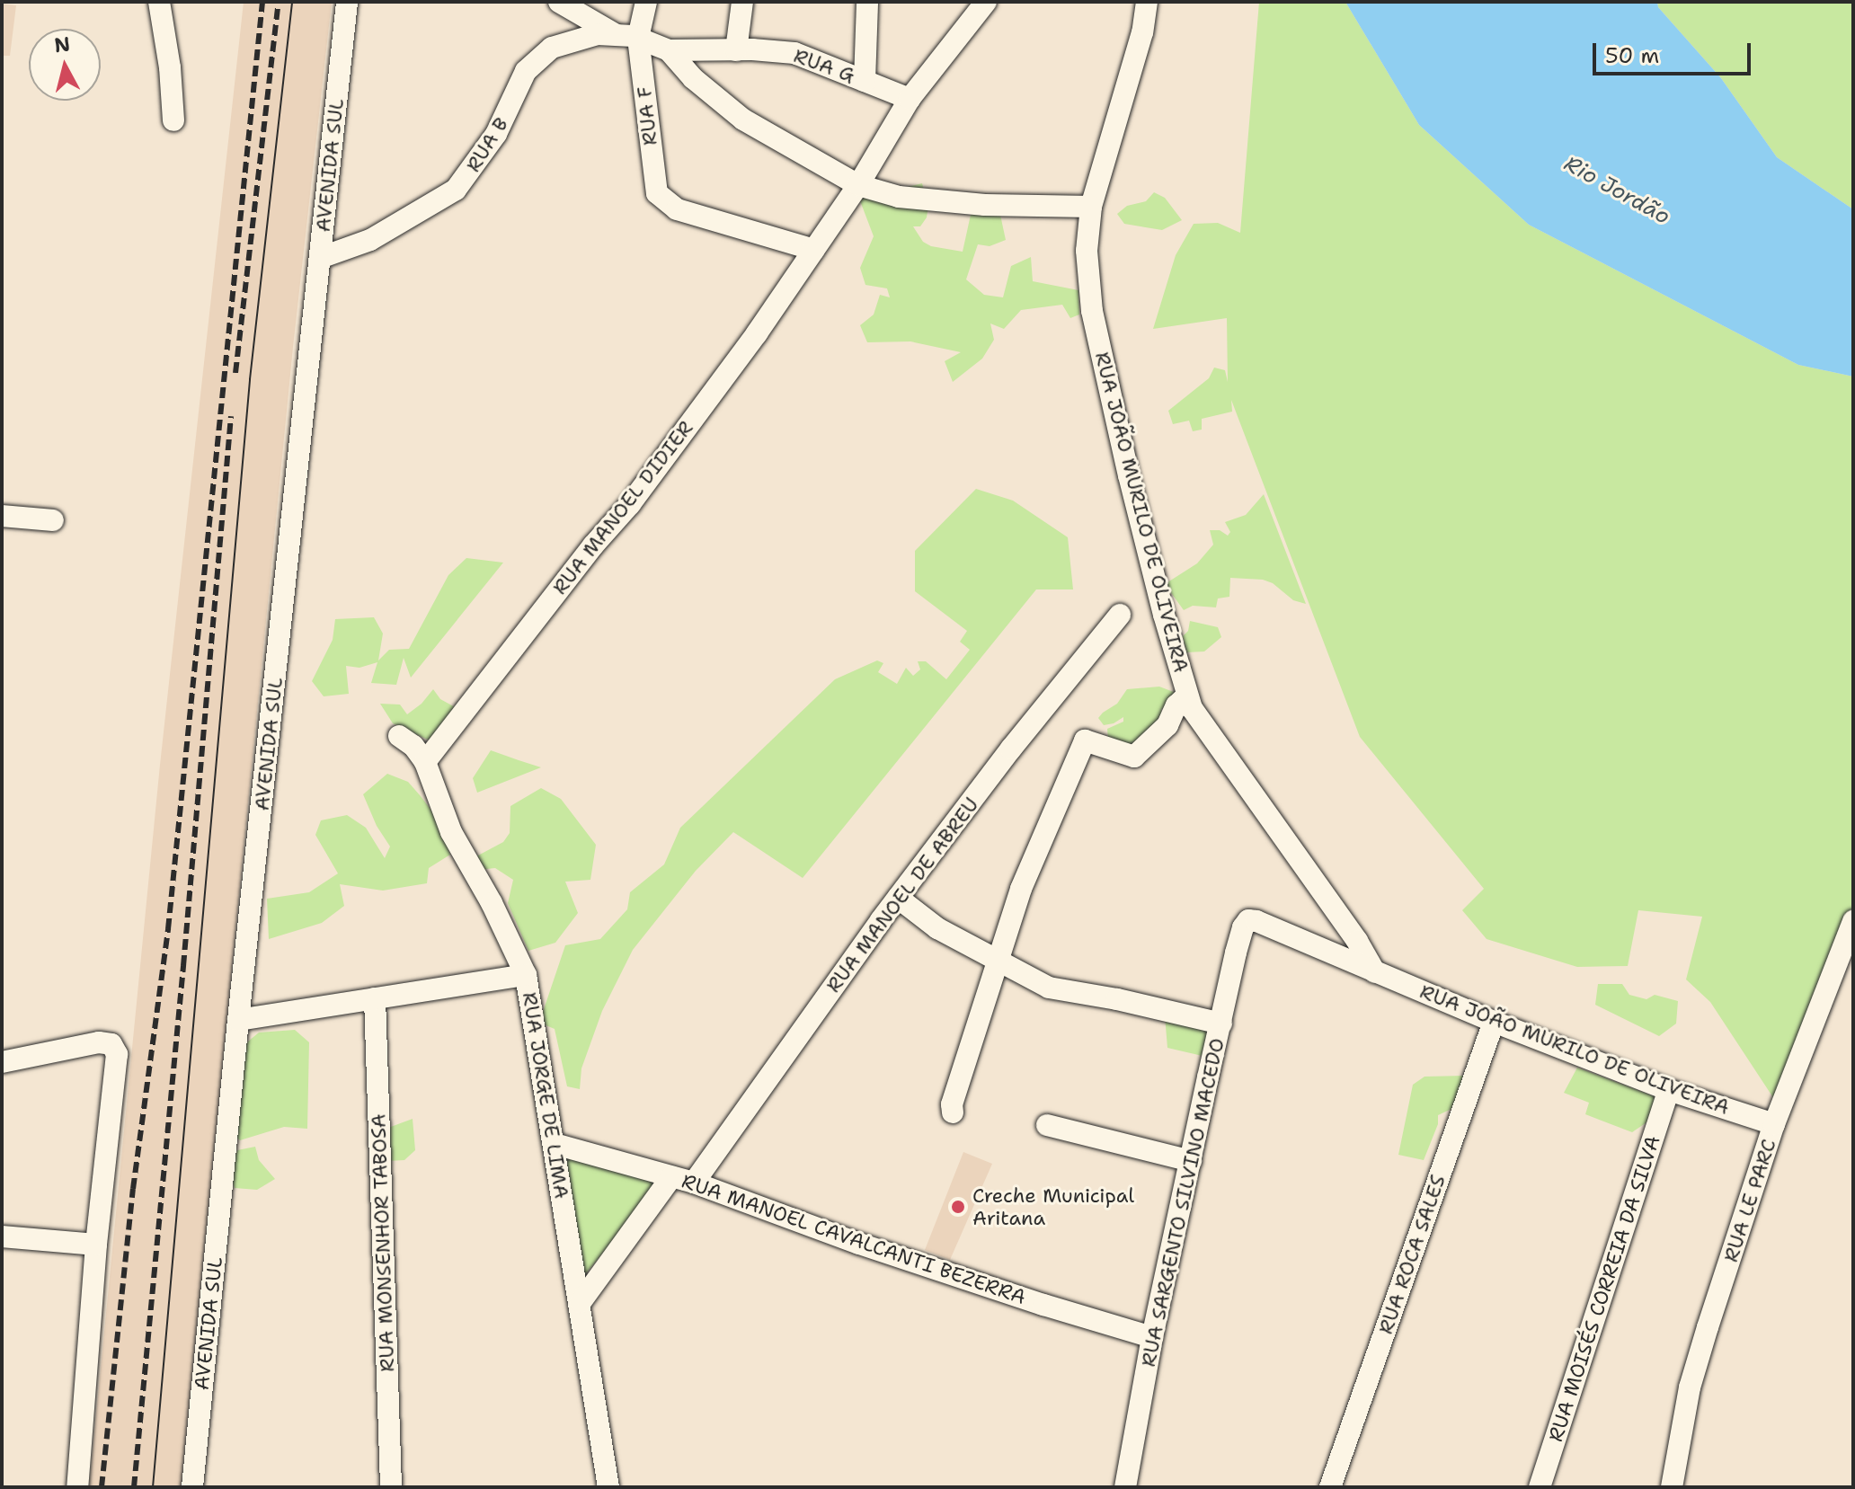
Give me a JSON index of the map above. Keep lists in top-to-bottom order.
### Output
{
  "streets": {
    "street": [
      "RUA G",
      "RUA F",
      "RUA B",
      "AVENIDA SUL",
      "RUA MANOEL DIDIER",
      "RUA JOÃO MURILO DE OLIVEIRA",
      "RUA MANOEL DE ABREU",
      "RUA JORGE DE LIMA",
      "RUA LE PARC",
      "RUA SARGENTO SILVINO MACEDO",
      "RUA MANOEL CAVALCANTI BEZERRA",
      "RUA MONSENHOR TABOSA",
      "RUA ROCA SALES",
      "RUA MOISÉS CORREIA DA SILVA"
    ]
  },
  "crossings": [
    ["RUA G", "RUA B"],
    ["RUA G", "RUA MANOEL DIDIER"],
    ["RUA F", "RUA B"],
    ["RUA F", "RUA MANOEL DIDIER"],
    ["RUA B", "AVENIDA SUL"],
    ["RUA B", "RUA MANOEL DIDIER"],
    ["RUA B", "RUA JOÃO MURILO DE OLIVEIRA"],
    ["RUA MANOEL DIDIER", "RUA JORGE DE LIMA"],
    ["RUA JOÃO MURILO DE OLIVEIRA", "RUA LE PARC"],
    ["RUA JOÃO MURILO DE OLIVEIRA", "RUA SARGENTO SILVINO MACEDO"],
    ["RUA JOÃO MURILO DE OLIVEIRA", "RUA ROCA SALES"],
    ["RUA JOÃO MURILO DE OLIVEIRA", "RUA MOISÉS CORREIA DA SILVA"],
    ["RUA MANOEL DE ABREU", "RUA MANOEL CAVALCANTI BEZERRA"],
    ["RUA JORGE DE LIMA", "RUA MANOEL CAVALCANTI BEZERRA"],
    ["RUA SARGENTO SILVINO MACEDO", "RUA MANOEL CAVALCANTI BEZERRA"]
  ],
  "water": ["Rio Jordão"],
  "places": ["Creche Municipal Aritana"],
  "scale_bar": "50 m",
  "north": "top"
}
